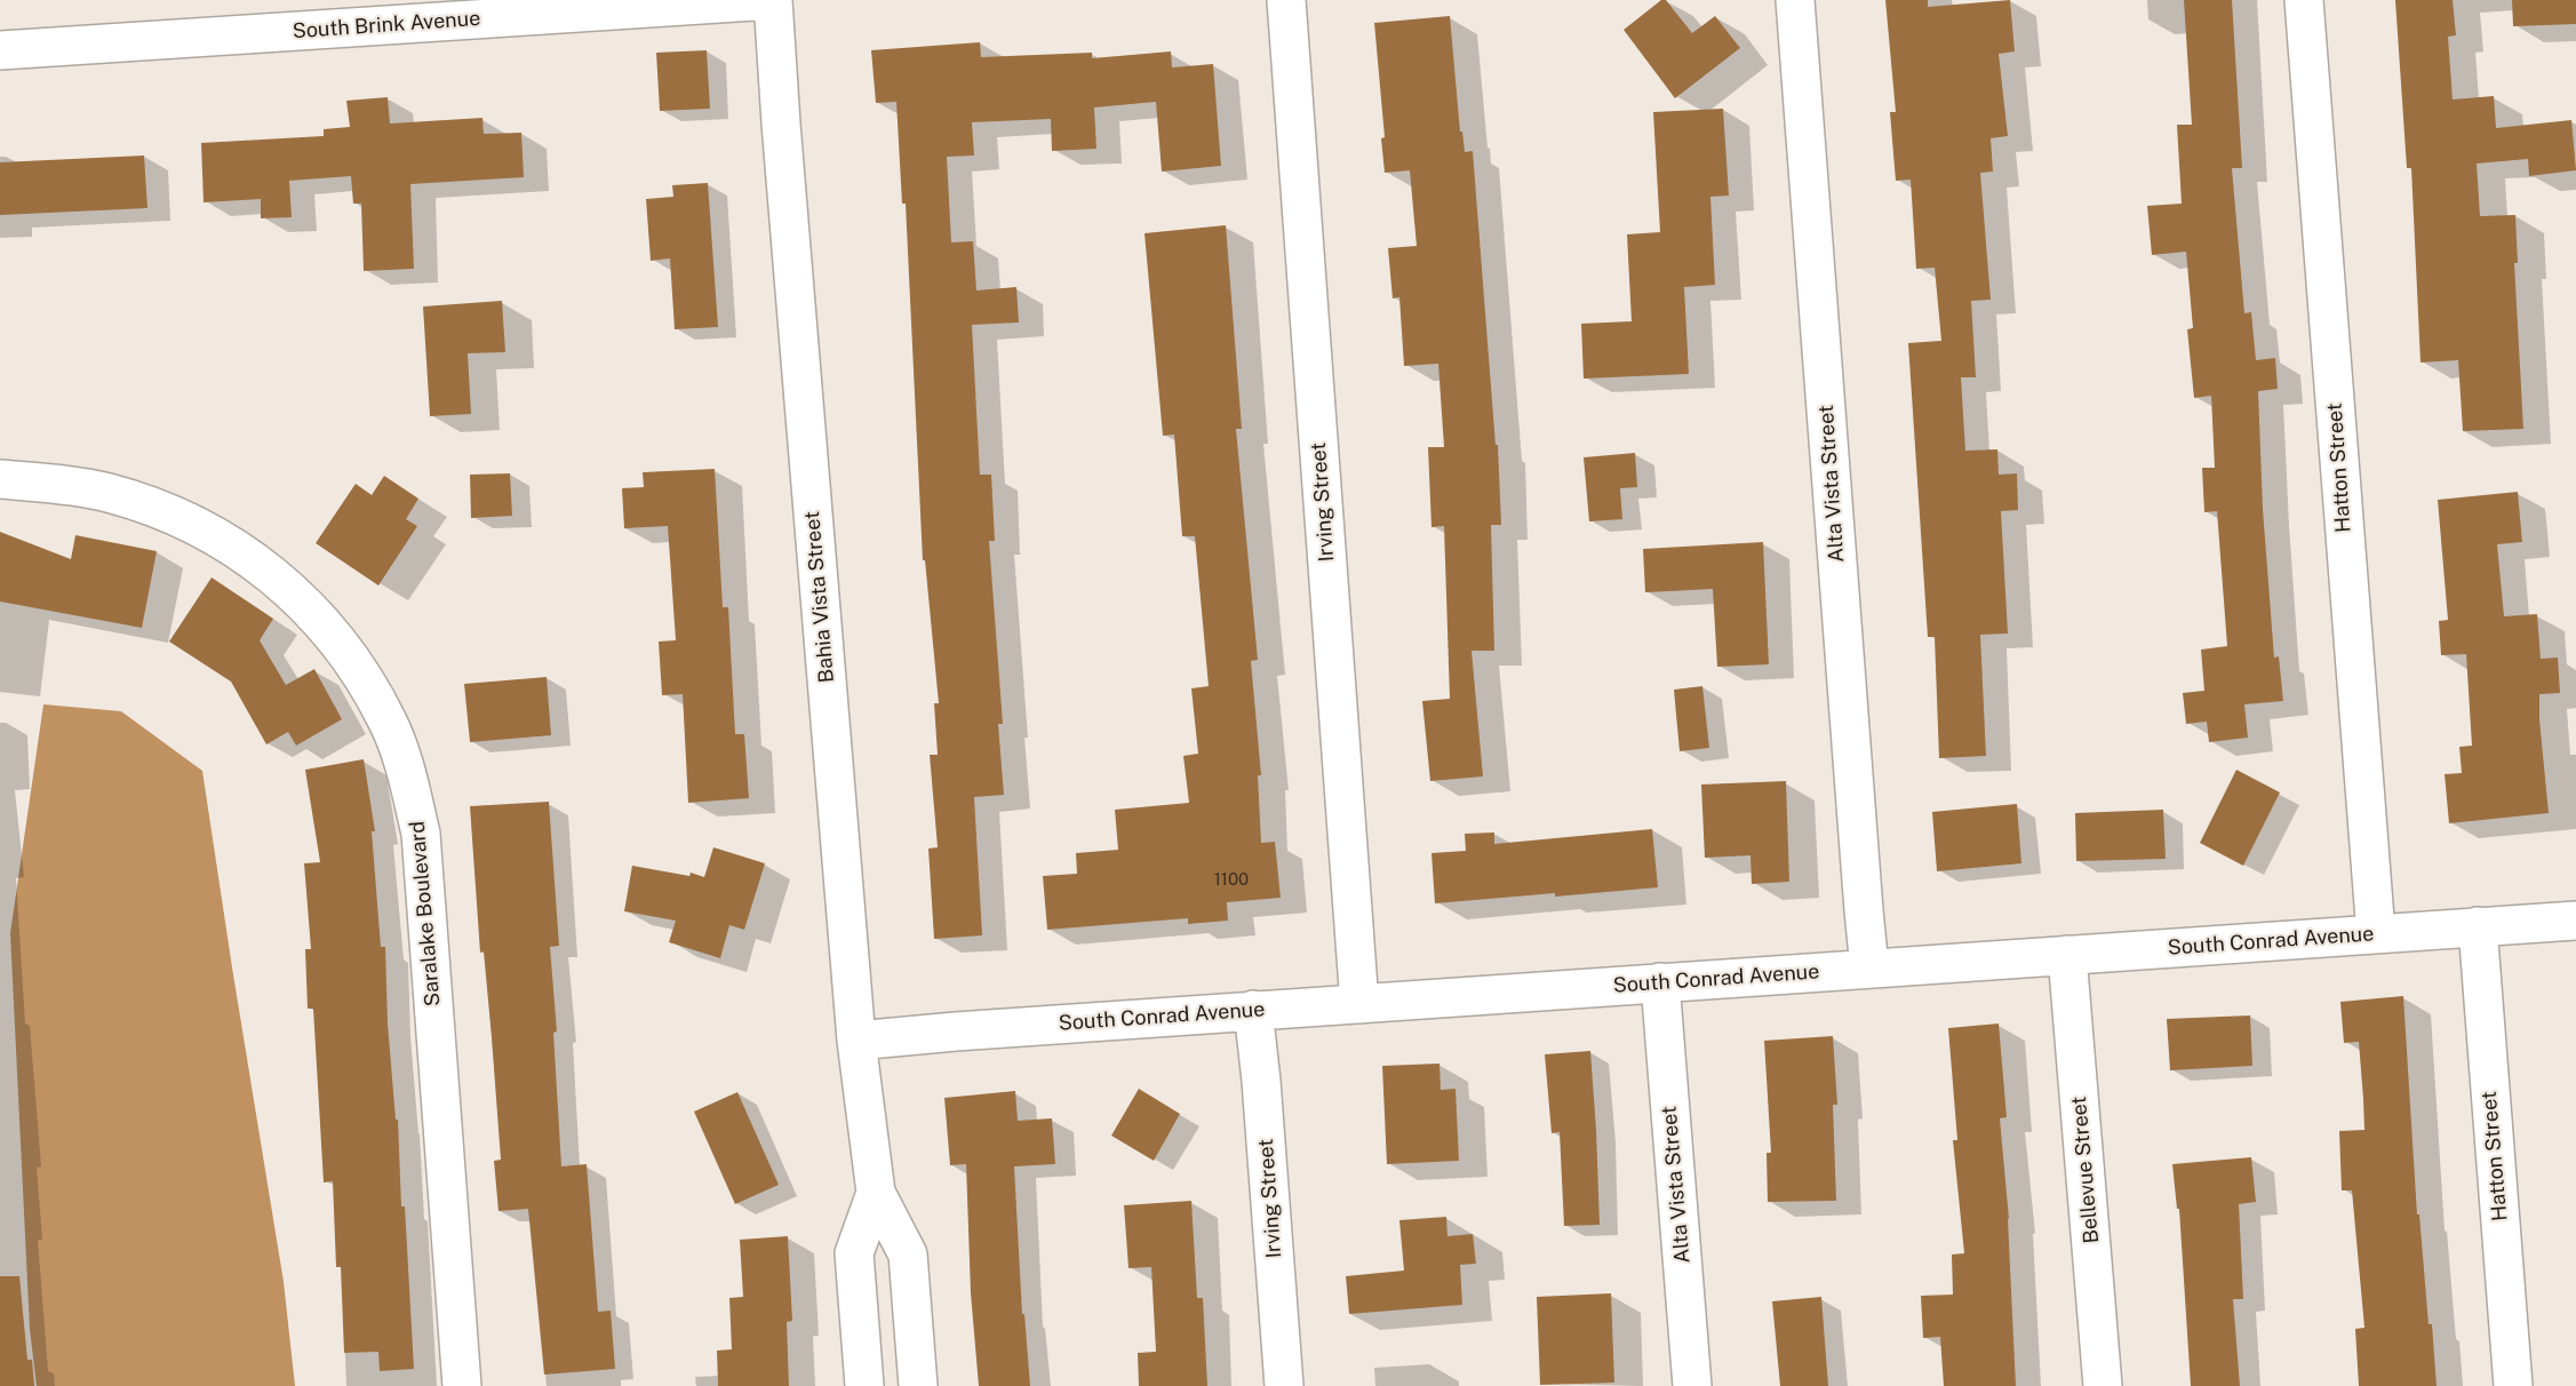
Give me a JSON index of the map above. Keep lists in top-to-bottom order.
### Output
{
  "streets": {
    "street": [
      "South Brink Avenue",
      "Hatton Street",
      "Alta Vista Street",
      "Irving Street",
      "Bahia Vista Street",
      "Saralake Boulevard",
      "South Conrad Avenue",
      "Bellevue Street"
    ]
  },
  "crossings": [
    ["South Brink Avenue", "Bahia Vista Street"],
    ["Hatton Street", "South Conrad Avenue"],
    ["Alta Vista Street", "South Conrad Avenue"],
    ["Irving Street", "South Conrad Avenue"],
    ["Bahia Vista Street", "South Conrad Avenue"],
    ["South Conrad Avenue", "Bellevue Street"]
  ],
  "house_numbers": ["1100"]
}
